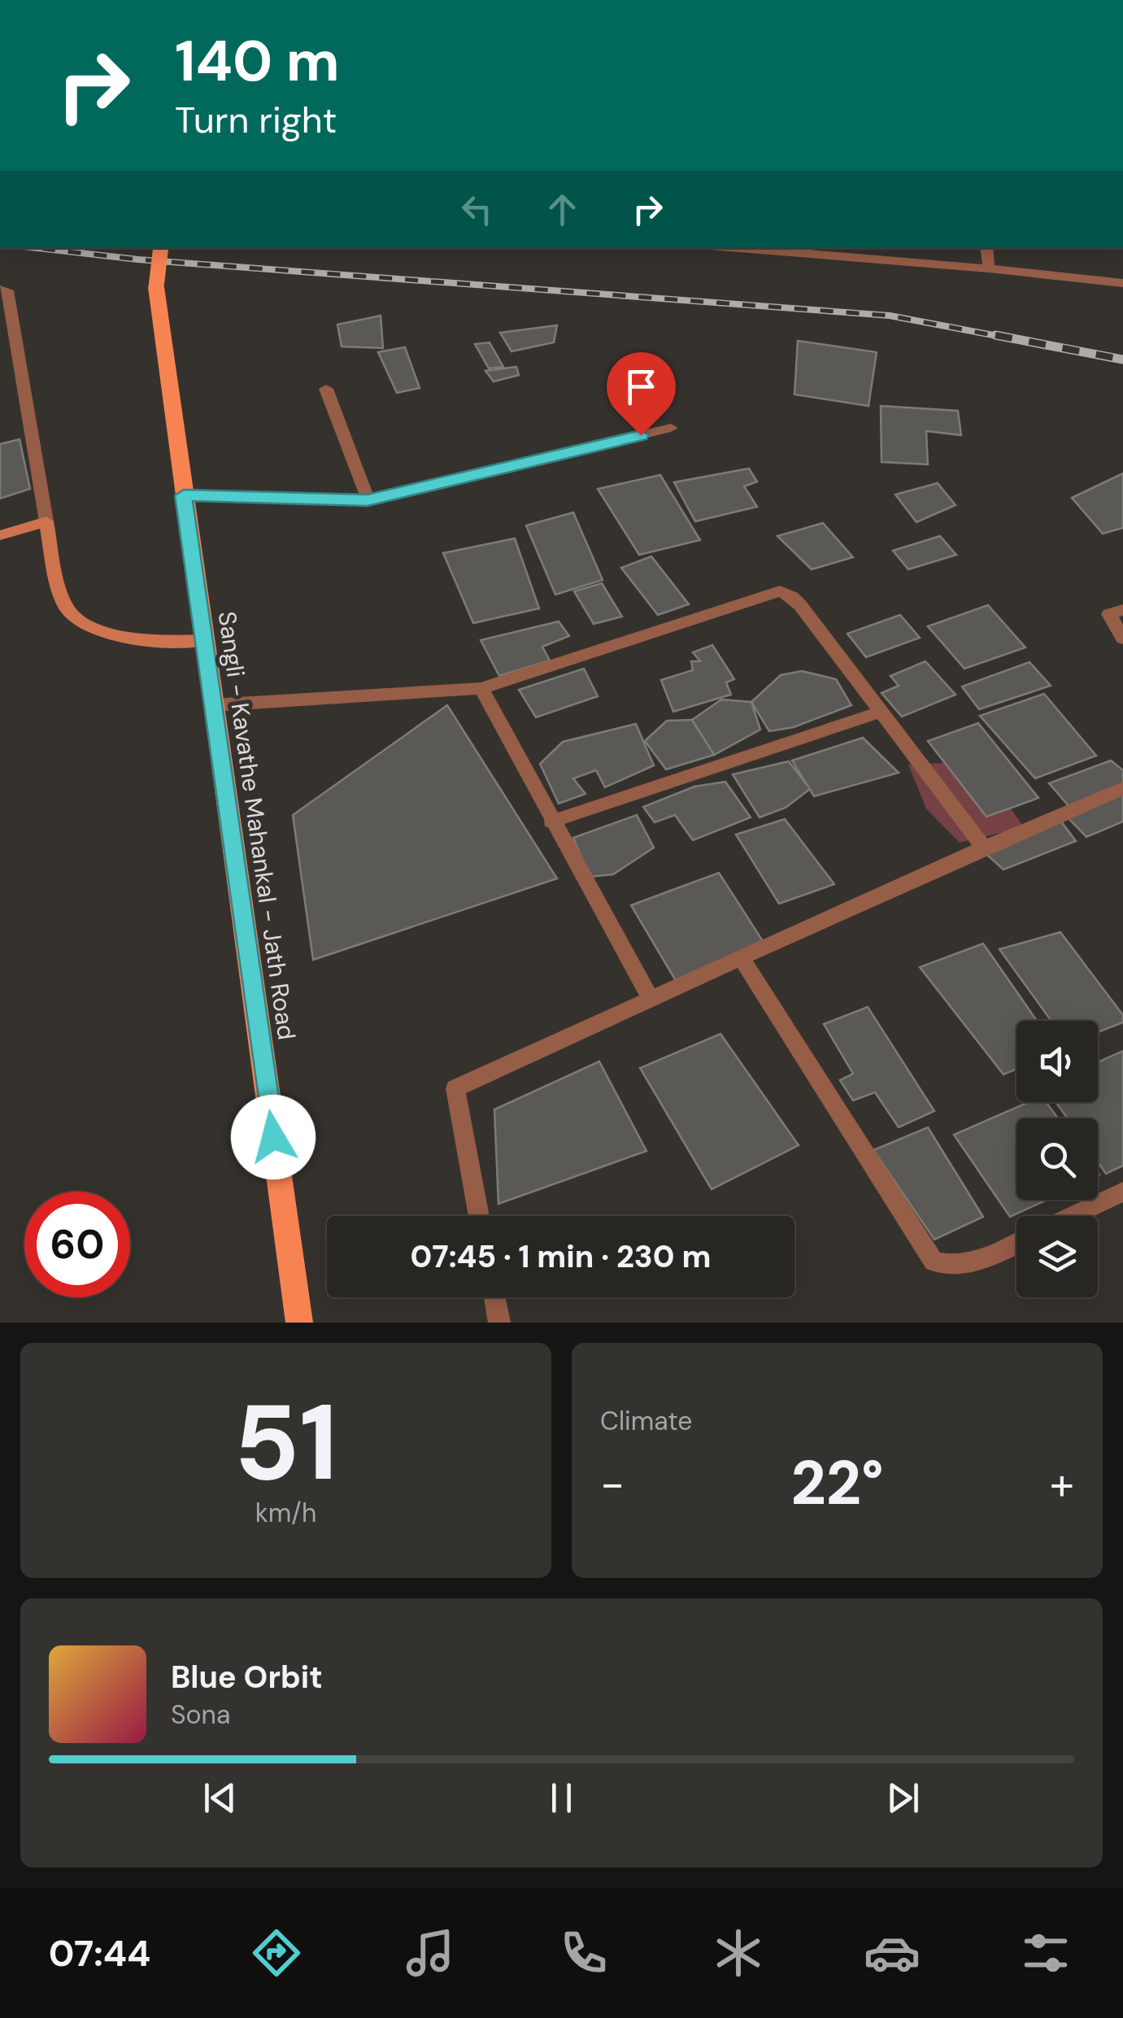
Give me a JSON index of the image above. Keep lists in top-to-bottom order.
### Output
{
  "streets": {
    "main road": ["Sangli - Kavathe Mahankal - Jath Road"]
  },
  "page": {
    "turn": ["140 m", "Turn right"],
    "limit": "60",
    "trip": "07:45 · 1 min · 230 m",
    "tile": [
      ["51", "km/h"],
      "Climate"
    ],
    "heat": ["−", "22°", "+"],
    "song": ["Blue Orbit", "Sona"],
    "tabs": "07:44"
  }
}
